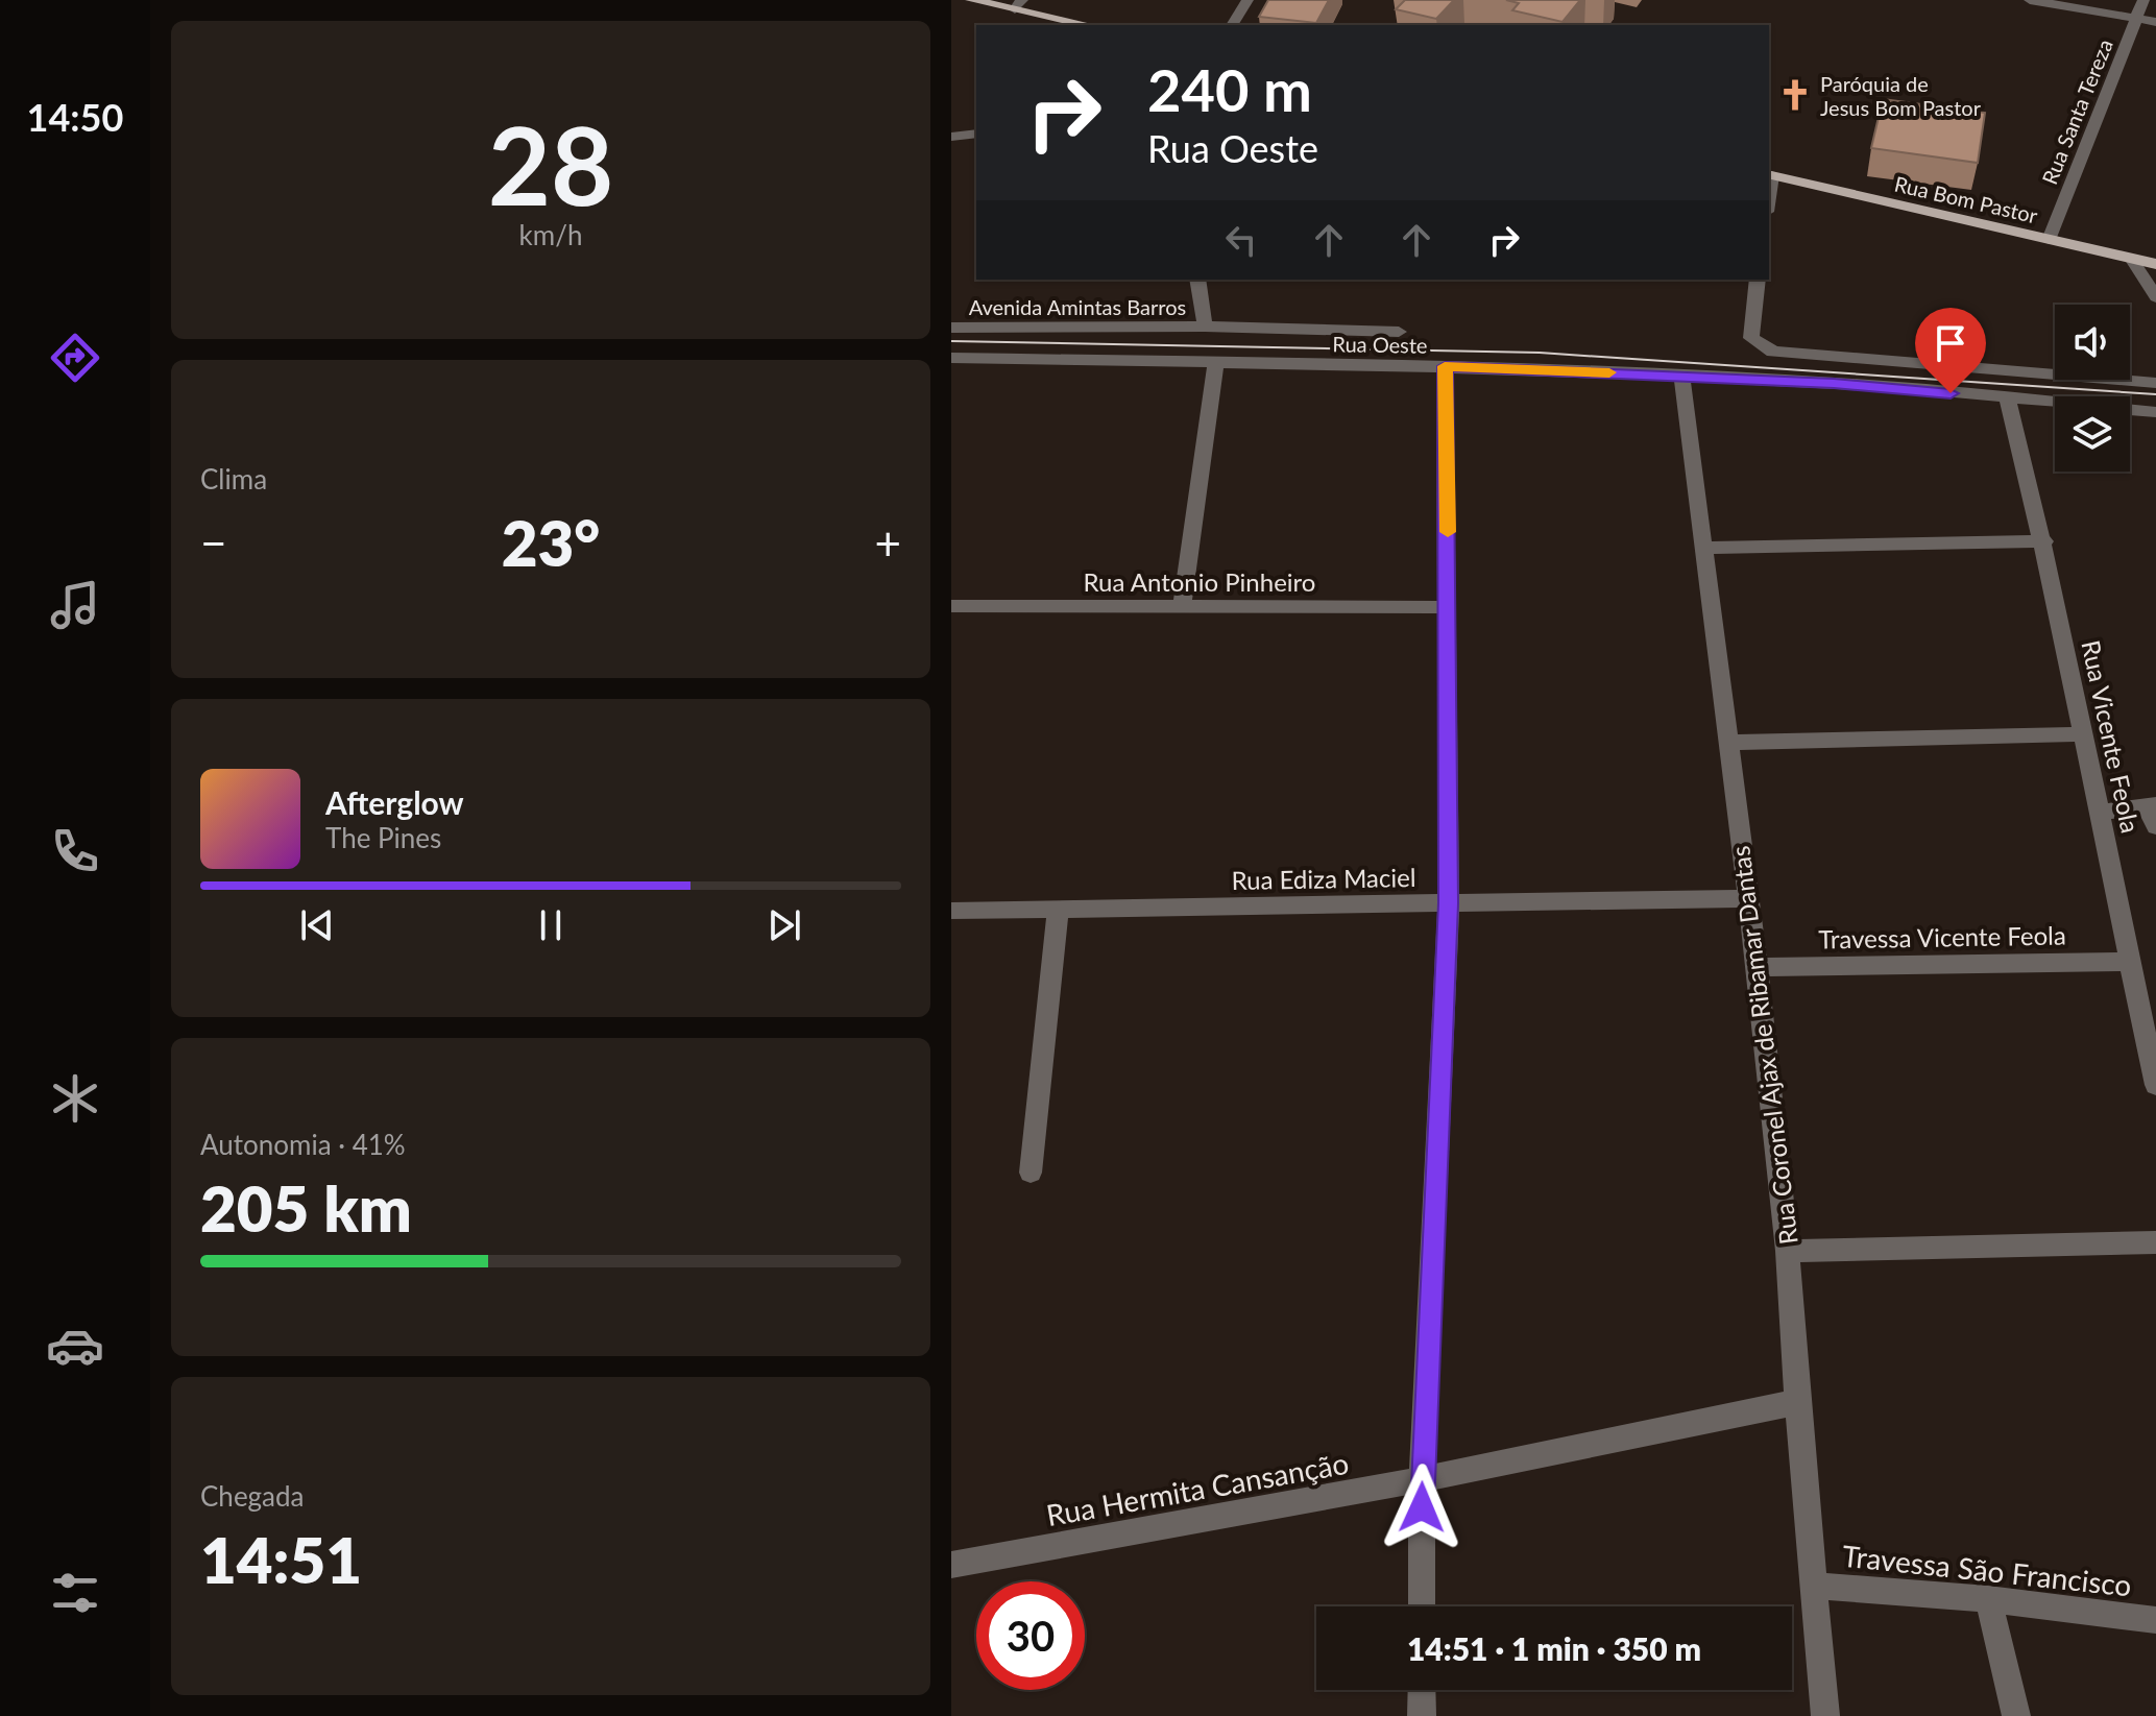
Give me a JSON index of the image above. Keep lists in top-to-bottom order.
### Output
{
  "streets": {
    "main road": ["Rua Bom Pastor"],
    "street": [
      "Rua Santa Tereza",
      "Avenida Amintas Barros",
      "Rua Oeste",
      "Rua Antonio Pinheiro",
      "Rua Vicente Feola",
      "Rua Ediza Maciel",
      "Travessa Vicente Feola",
      "Rua Coronel Ajax de Ribamar Dantas",
      "Rua Hermita Cansanção",
      "Travessa São Francisco"
    ]
  },
  "crossings": [
    ["Rua Santa Tereza", "Rua Bom Pastor"],
    ["Rua Oeste", "Rua Vicente Feola"],
    ["Rua Oeste", "Rua Coronel Ajax de Ribamar Dantas"],
    ["Rua Vicente Feola", "Travessa Vicente Feola"],
    ["Rua Ediza Maciel", "Rua Coronel Ajax de Ribamar Dantas"],
    ["Travessa Vicente Feola", "Rua Coronel Ajax de Ribamar Dantas"],
    ["Rua Coronel Ajax de Ribamar Dantas", "Rua Hermita Cansanção"],
    ["Rua Coronel Ajax de Ribamar Dantas", "Travessa São Francisco"]
  ],
  "places": {
    "church": ["Paróquia de Jesus Bom Pastor"]
  },
  "page": {
    "tabs": "14:50",
    "tile": [
      ["28", "km/h"],
      "Clima",
      ["Autonomia · 41%", "205 km"],
      ["Chegada", "14:51"]
    ],
    "turn": ["240 m", "Rua Oeste"],
    "heat": ["−", "23°", "+"],
    "song": ["Afterglow", "The Pines"],
    "limit": "30",
    "trip": "14:51 · 1 min · 350 m"
  }
}
